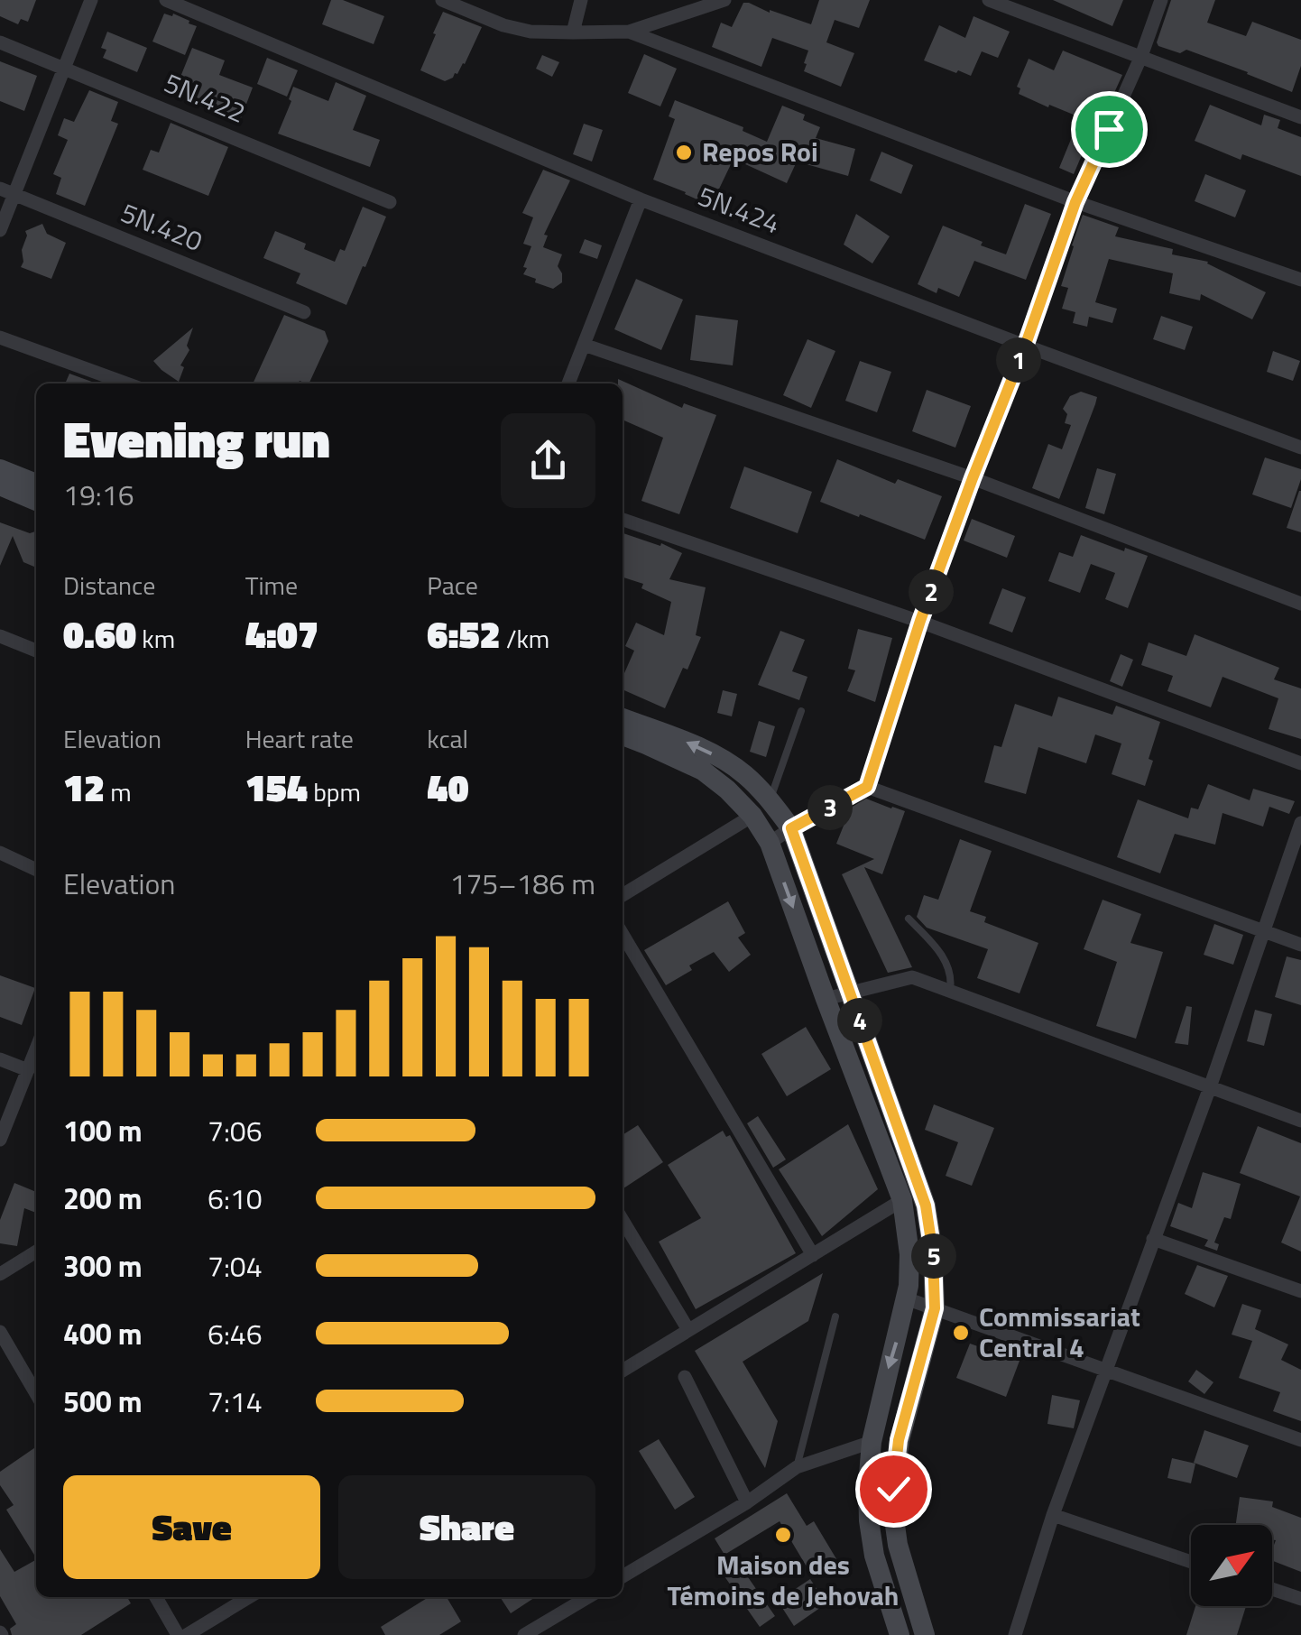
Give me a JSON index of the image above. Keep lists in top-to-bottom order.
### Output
{
  "streets": {
    "street": ["5N.422", "5N.424", "5N.420"]
  },
  "places": ["Repos Roi", "Commissariat Central 4", "Maison des Témoins de Jehovah"],
  "north": "top right",
  "page": {
    "pins": [
      "1",
      "2",
      "3",
      "4",
      "5"
    ],
    "heading": ["Evening run", "19:16"],
    "stats": [
      ["Distance", "0.60 km"],
      ["Time", "4:07"],
      ["Pace", "6:52 /km"],
      ["Elevation", "12 m"],
      ["Heart rate", "154 bpm"],
      ["kcal", "40"]
    ],
    "chart": ["Elevation", "175–186 m"],
    "list": [
      {
        "name": "100 m",
        "note": "7:06"
      },
      {
        "name": "200 m",
        "note": "6:10"
      },
      {
        "name": "300 m",
        "note": "7:04"
      },
      {
        "name": "400 m",
        "note": "6:46"
      },
      {
        "name": "500 m",
        "note": "7:14"
      }
    ],
    "buttons": ["Save", "Share"]
  }
}
